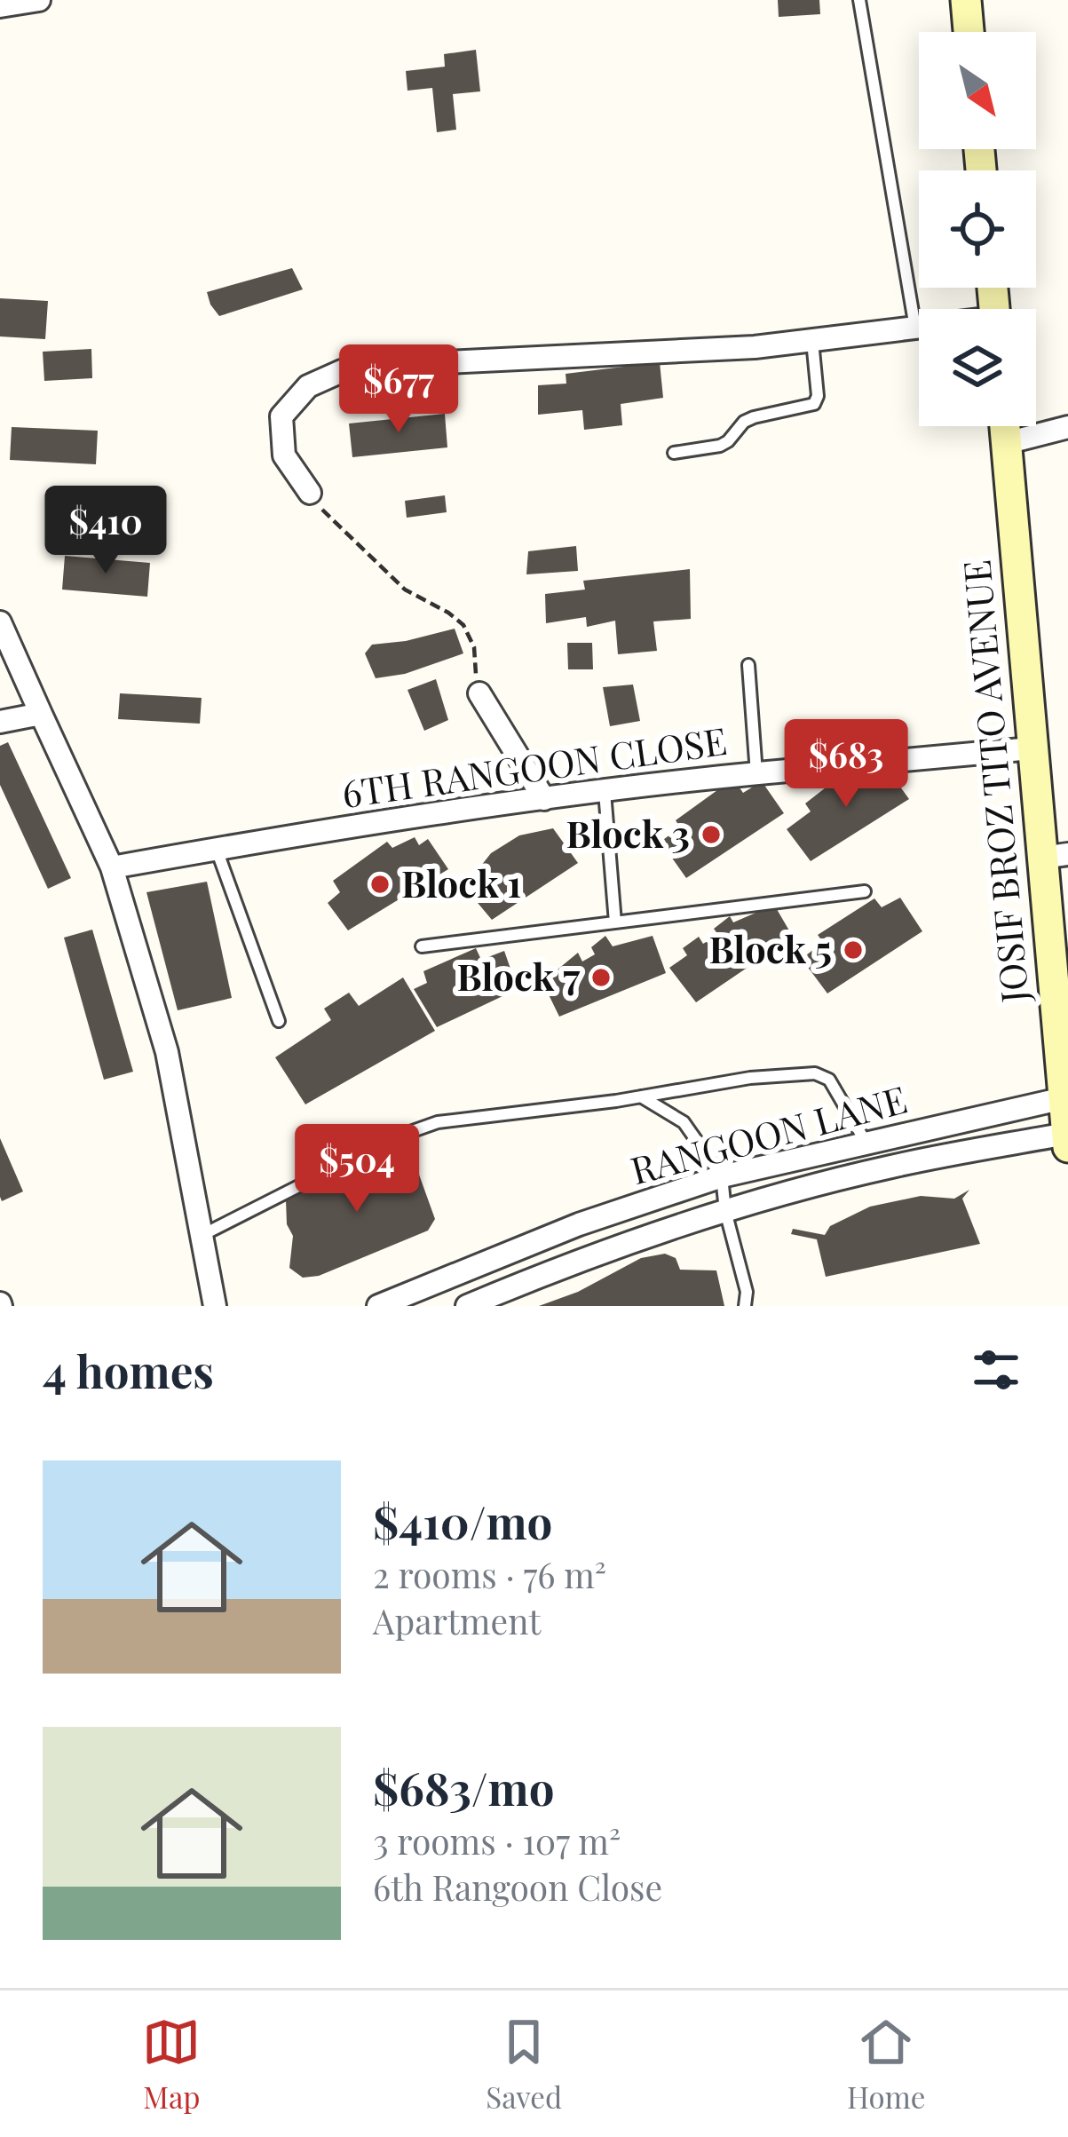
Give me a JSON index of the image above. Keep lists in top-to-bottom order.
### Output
{
  "streets": {
    "street": ["6TH RANGOON CLOSE", "JOSIF BROZ TITO AVENUE", "RANGOON LANE"]
  },
  "crossings": [
    ["6TH RANGOON CLOSE", "JOSIF BROZ TITO AVENUE"],
    ["JOSIF BROZ TITO AVENUE", "RANGOON LANE"]
  ],
  "places": [
    "Block 3",
    "Block 1",
    "Block 5",
    "Block 7"
  ],
  "north": "bottom right",
  "page": {
    "price": [
      "$677",
      "$410",
      "$683",
      "$504"
    ],
    "heading": "4 homes",
    "list": [
      {
        "name": "$410/mo",
        "note": "2 rooms · 76 m² · Apartment"
      },
      {
        "name": "$683/mo",
        "note": "3 rooms · 107 m² · 6th Rangoon Close"
      }
    ],
    "tabs": ["Map", "Saved", "Home"]
  }
}
